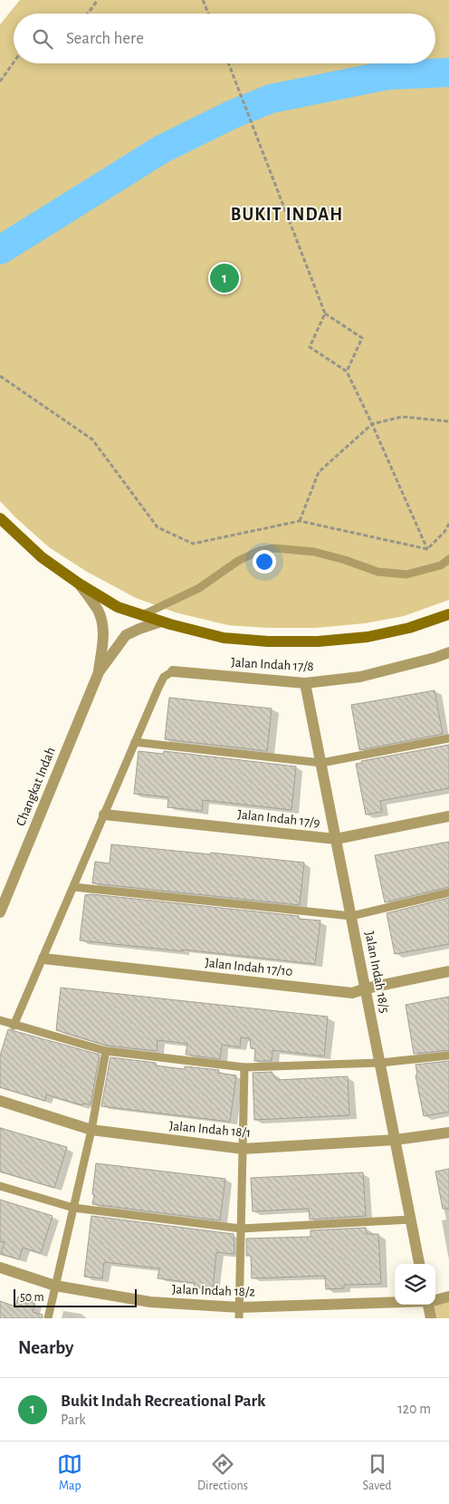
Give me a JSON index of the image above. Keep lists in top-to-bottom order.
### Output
{
  "streets": {
    "street": [
      "Jalan Indah 17/8",
      "Changkat Indah",
      "Jalan Indah 17/9",
      "Jalan Indah 17/10",
      "Jalan Indah 18/5",
      "Jalan Indah 18/1",
      "Jalan Indah 18/2"
    ]
  },
  "crossings": [
    ["Jalan Indah 17/8", "Jalan Indah 18/5"],
    ["Jalan Indah 17/9", "Jalan Indah 18/5"],
    ["Jalan Indah 17/10", "Jalan Indah 18/5"],
    ["Jalan Indah 18/5", "Jalan Indah 18/1"]
  ],
  "districts": ["BUKIT INDAH"],
  "scale_bar": "50 m",
  "page": {
    "search": "Search here",
    "pins": "1",
    "scale": "50 m",
    "heading": "Nearby",
    "list": [
      {
        "mark": "1",
        "name": "Bukit Indah Recreational Park",
        "note": "Park",
        "value": "120 m"
      }
    ],
    "nav": ["Map", "Directions", "Saved"]
  }
}
